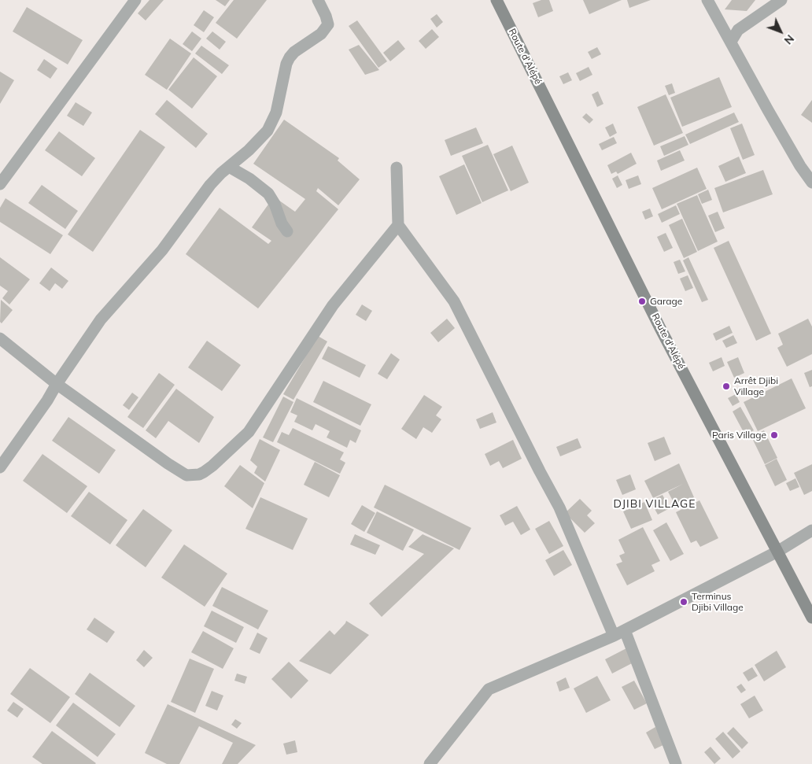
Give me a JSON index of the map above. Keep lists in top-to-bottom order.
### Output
{
  "streets": {
    "main road": ["Route d'Alépé"]
  },
  "districts": ["DJIBI VILLAGE"],
  "places": [
    "Garage",
    "Arrêt Djibi Village",
    "Paris Village",
    "Terminus Djibi Village"
  ],
  "north": "bottom right"
}
